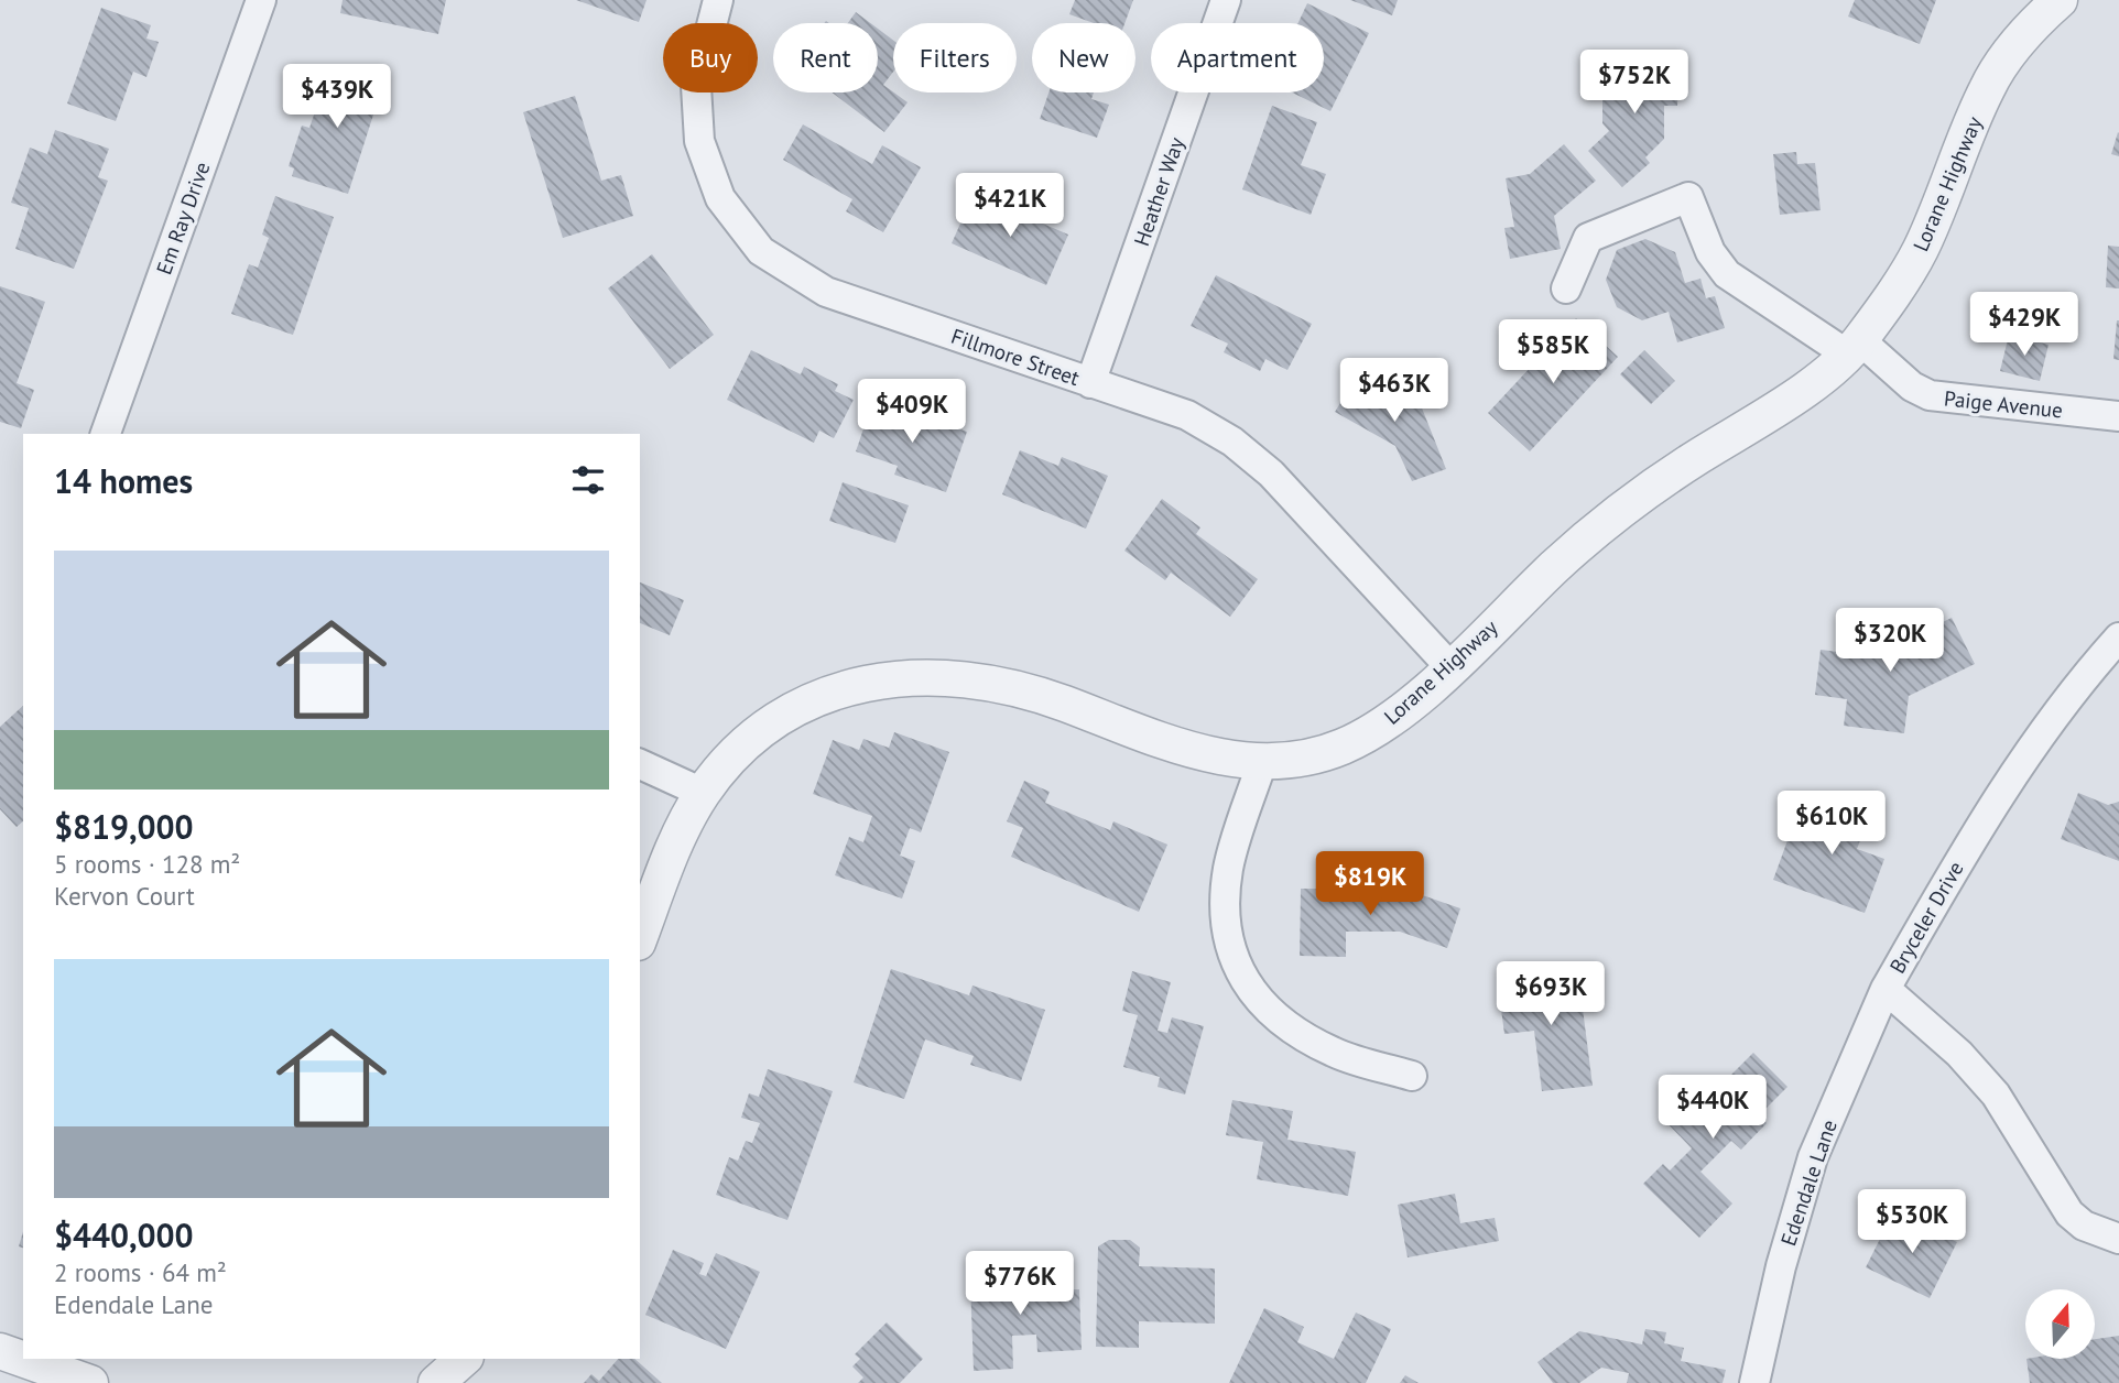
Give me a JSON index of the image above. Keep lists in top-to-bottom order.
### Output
{
  "streets": {
    "street": [
      "Lorane Highway",
      "Heather Way",
      "Em Ray Drive",
      "Fillmore Street",
      "Paige Avenue",
      "Bryceler Drive",
      "Edendale Lane"
    ]
  },
  "crossings": [
    ["Lorane Highway", "Fillmore Street"],
    ["Lorane Highway", "Paige Avenue"],
    ["Heather Way", "Fillmore Street"],
    ["Bryceler Drive", "Edendale Lane"]
  ],
  "north": "top",
  "page": {
    "chip": [
      "Buy",
      "Rent",
      "Filters",
      "New",
      "Apartment"
    ],
    "price": [
      "$752K",
      "$439K",
      "$421K",
      "$429K",
      "$585K",
      "$463K",
      "$409K",
      "$320K",
      "$610K",
      "$819K",
      "$693K",
      "$440K",
      "$530K",
      "$776K"
    ],
    "heading": "14 homes",
    "list": [
      {
        "name": "$819,000",
        "note": "5 rooms · 128 m² · Kervon Court"
      },
      {
        "name": "$440,000",
        "note": "2 rooms · 64 m² · Edendale Lane"
      }
    ]
  }
}
